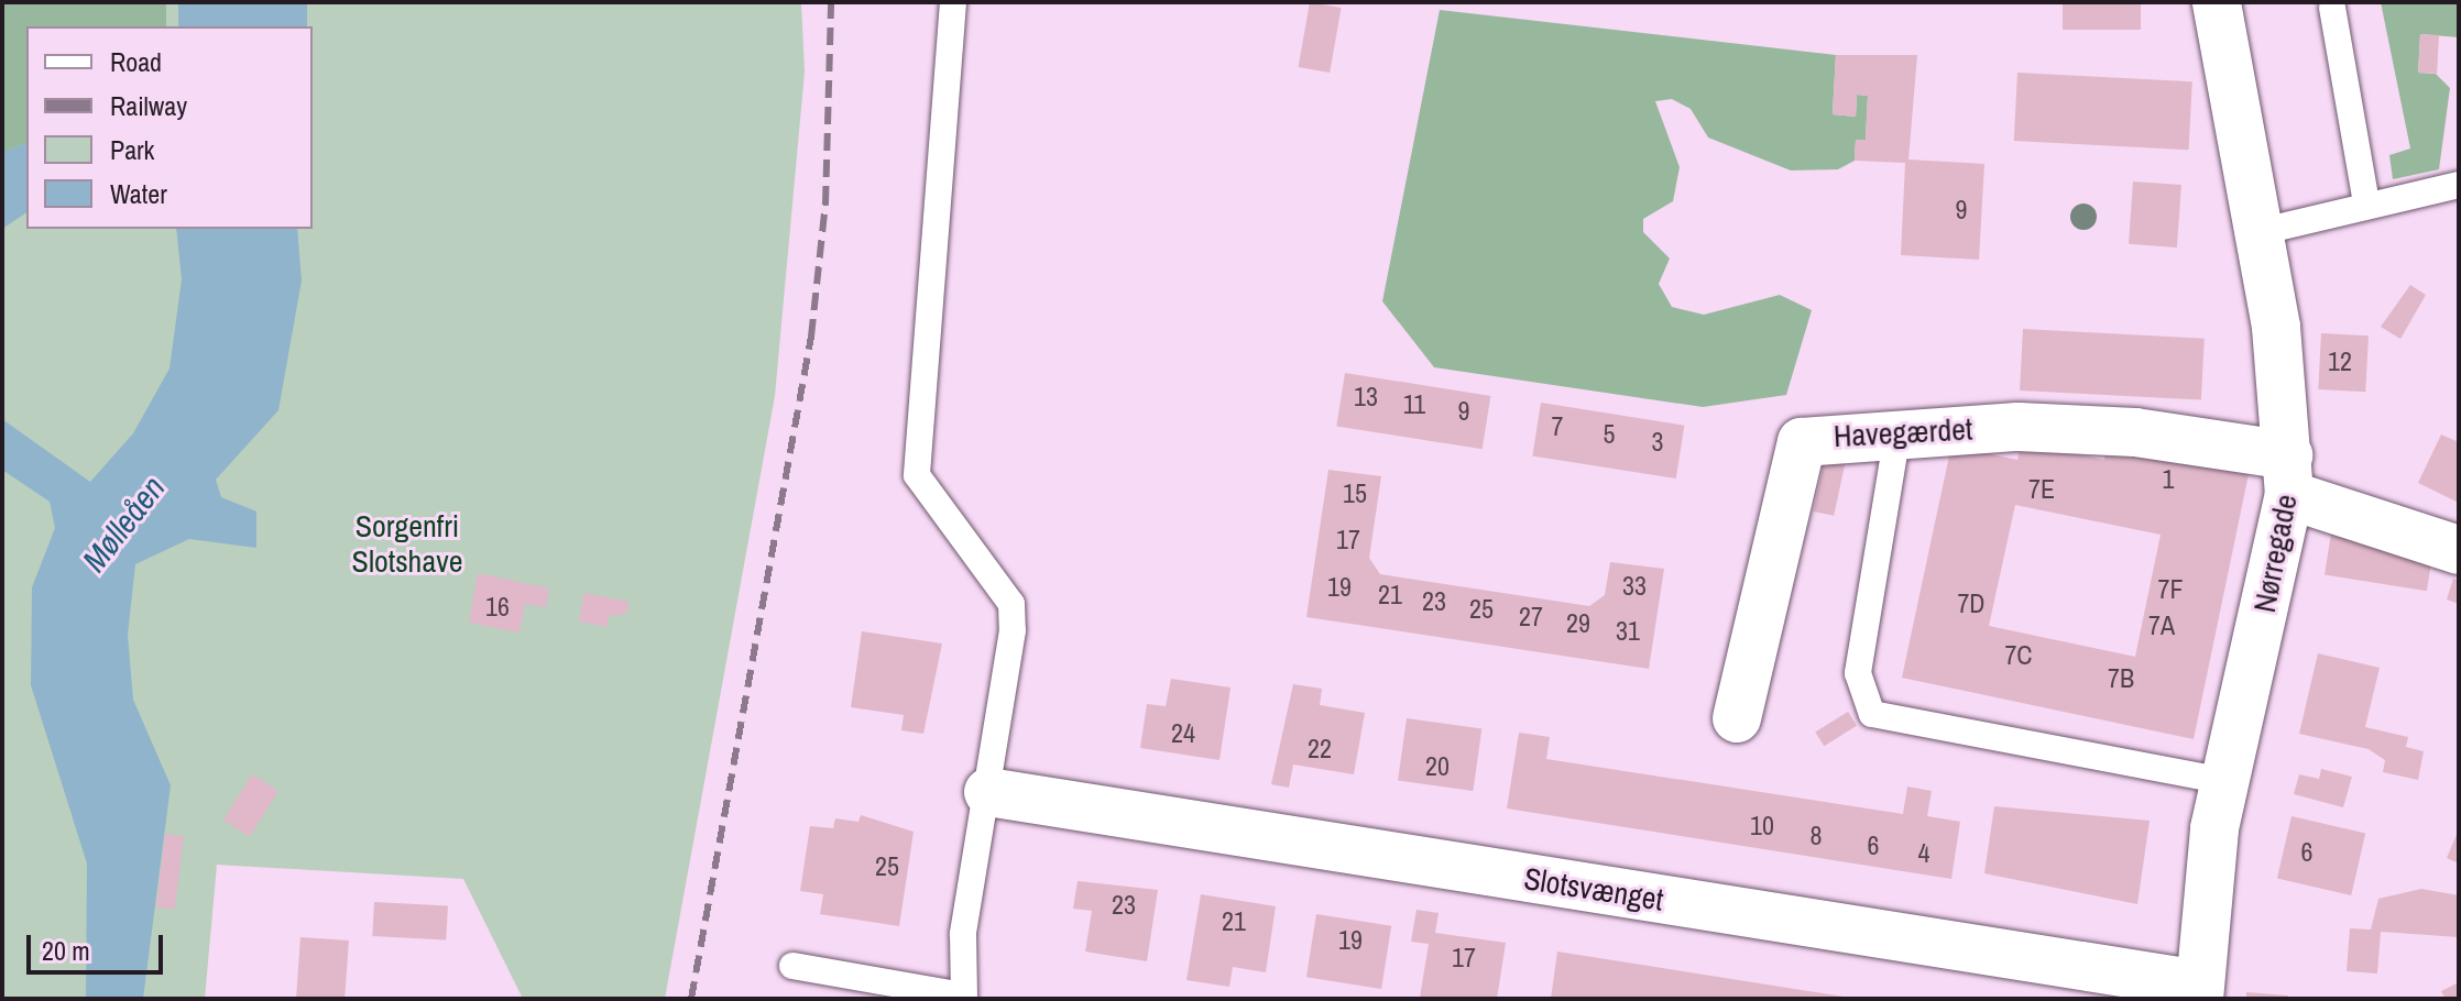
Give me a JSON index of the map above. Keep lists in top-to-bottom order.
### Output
{
  "streets": {
    "street": ["Havegærdet", "Nørregade", "Slotsvænget"]
  },
  "crossings": [
    ["Havegærdet", "Nørregade"],
    ["Nørregade", "Slotsvænget"]
  ],
  "water": ["Mølleåen"],
  "parks": ["Sorgenfri Slotshave"],
  "house_numbers": [
    "9",
    "12",
    "13",
    "11",
    "9",
    "7",
    "5",
    "3",
    "1",
    "7E",
    "15",
    "17",
    "33",
    "19",
    "7F",
    "21",
    "23",
    "7D",
    "16",
    "25",
    "27",
    "29",
    "7A",
    "31",
    "7C",
    "7B",
    "24",
    "22",
    "20",
    "10",
    "8",
    "6",
    "6",
    "4",
    "25",
    "23",
    "21",
    "19",
    "17"
  ],
  "legend": [
    "Road",
    "Railway",
    "Park",
    "Water"
  ],
  "scale_bar": "20 m"
}
